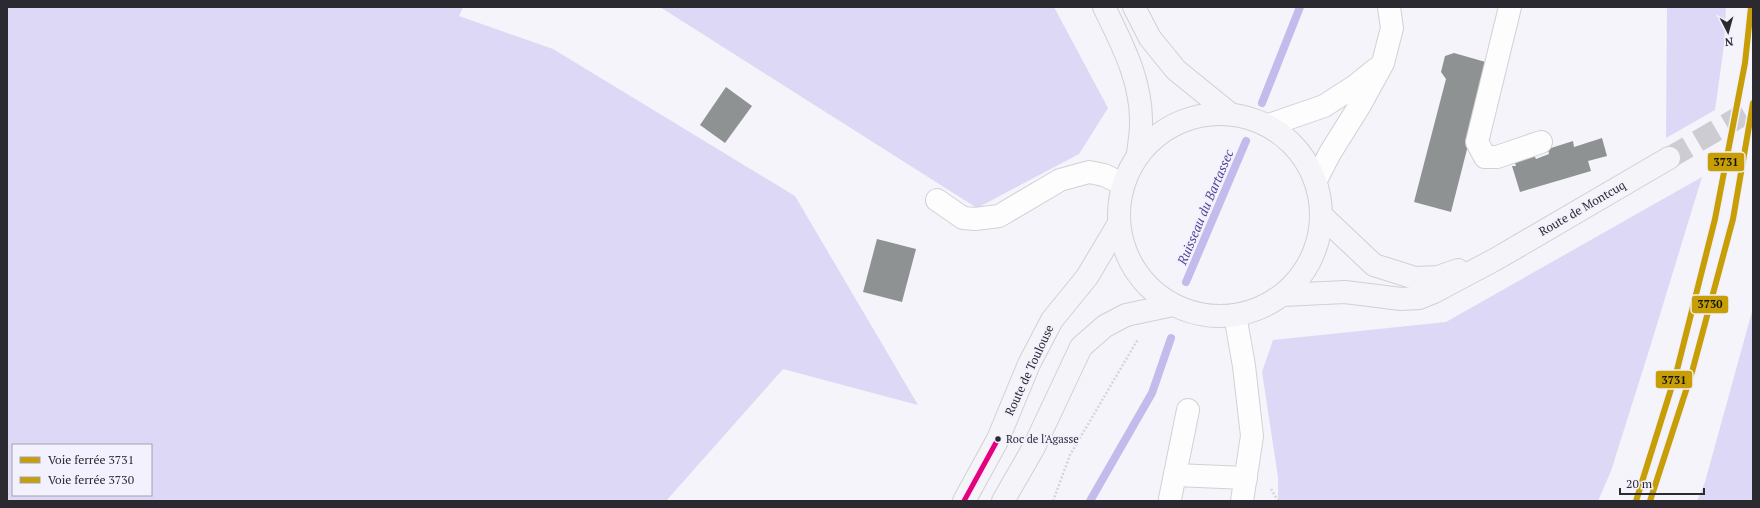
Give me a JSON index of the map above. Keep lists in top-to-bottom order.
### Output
{
  "streets": {
    "main road": ["Route de Montcuq", "Route de Toulouse"]
  },
  "water": ["Ruisseau du Bartassec"],
  "places": ["Roc de l'Agasse"],
  "lines": ["rail line 3731", "rail line 3730"],
  "legend": ["Voie ferrée 3731", "Voie ferrée 3730"],
  "scale_bar": "20 m",
  "north": "bottom"
}
